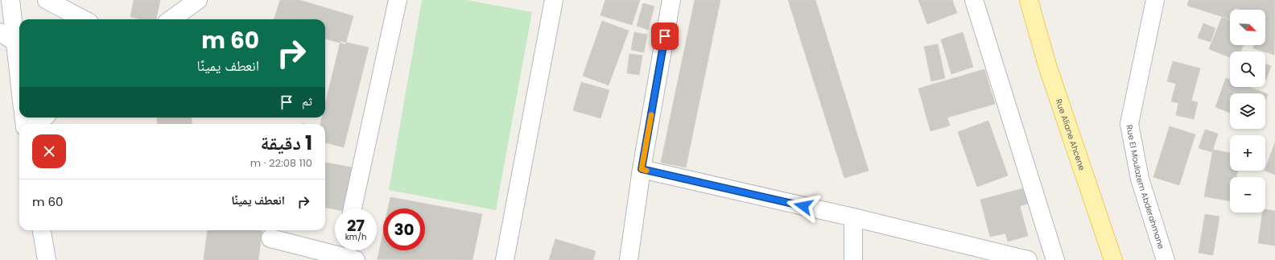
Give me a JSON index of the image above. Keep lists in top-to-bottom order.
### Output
{
  "streets": {
    "main road": ["Rue Aliane Ahcene"],
    "street": ["Rue El Moulazem Abderahmane"]
  },
  "north": "bottom right",
  "page": {
    "map_buttons": ["+", "−"],
    "turn": ["60 m", "انعطف يمينًا"],
    "then": "ثم",
    "heading": ["1 دقيقة", "110 m · 22:08"],
    "list": [
      {
        "name": "انعطف يمينًا",
        "value": "60 m"
      }
    ],
    "speed": "27 km/h",
    "limit": "30"
  }
}
